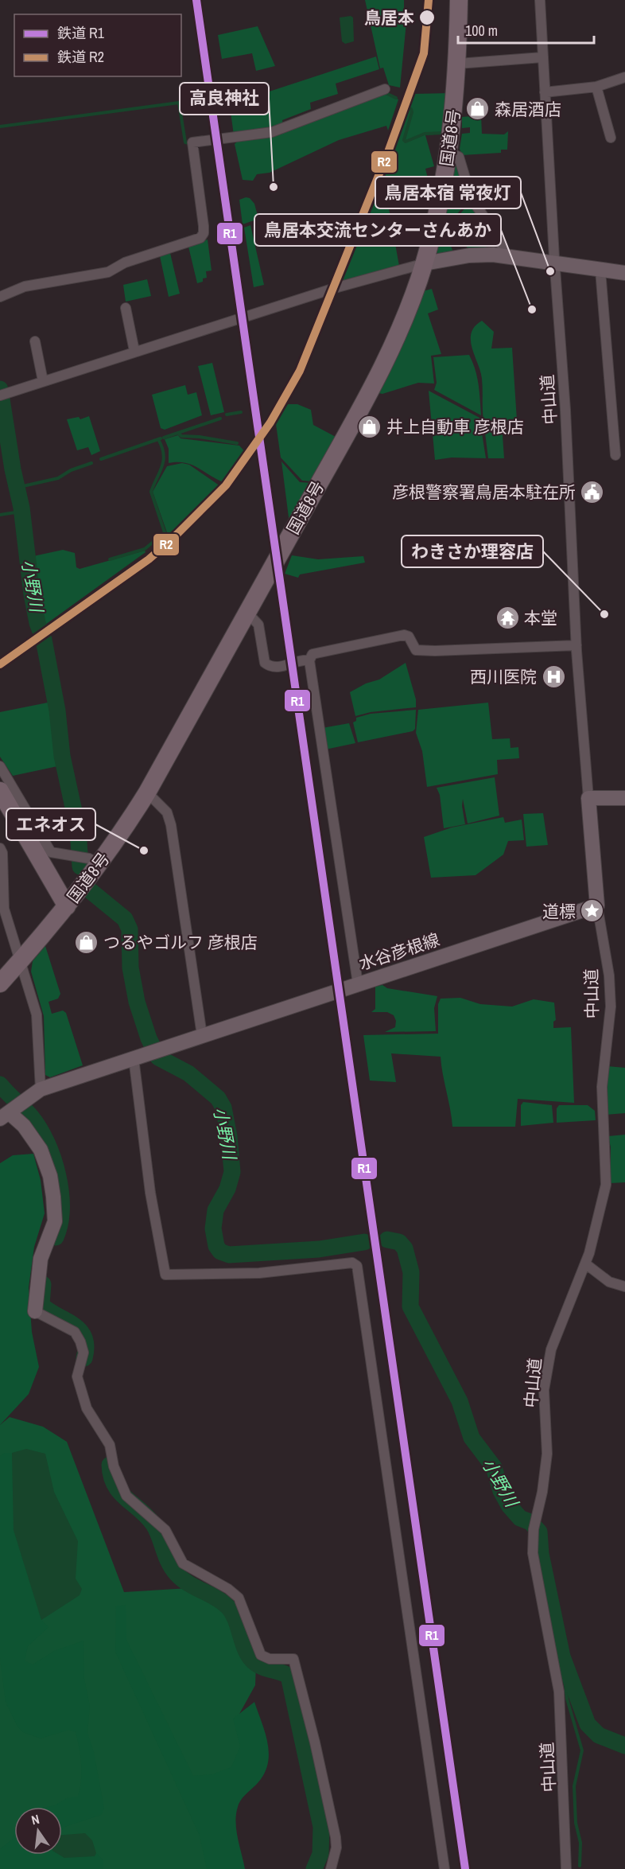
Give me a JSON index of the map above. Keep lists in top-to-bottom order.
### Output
{
  "streets": {
    "highway": ["国道8号"],
    "main road": ["水谷彦根線"],
    "street": ["中山道"]
  },
  "crossings": [
    ["中山道", "水谷彦根線"]
  ],
  "water": ["小野川"],
  "places": {
    "other": [
      "鳥居本",
      "高良神社",
      "鳥居本宿 常夜灯",
      "鳥居本交流センターさんあか",
      "わきさか理容店",
      "エネオス"
    ],
    "shop": ["森居酒店", "井上自動車 彦根店", "つるやゴルフ 彦根店"],
    "public building": ["彦根警察署鳥居本駐在所"],
    "temple": ["本堂"],
    "hospital": ["西川医院"],
    "place": ["道標"]
  },
  "lines": ["rail line R1", "rail line R2"],
  "legend": ["鉄道 R1", "鉄道 R2"],
  "scale_bar": "100 m",
  "north": "top"
}
